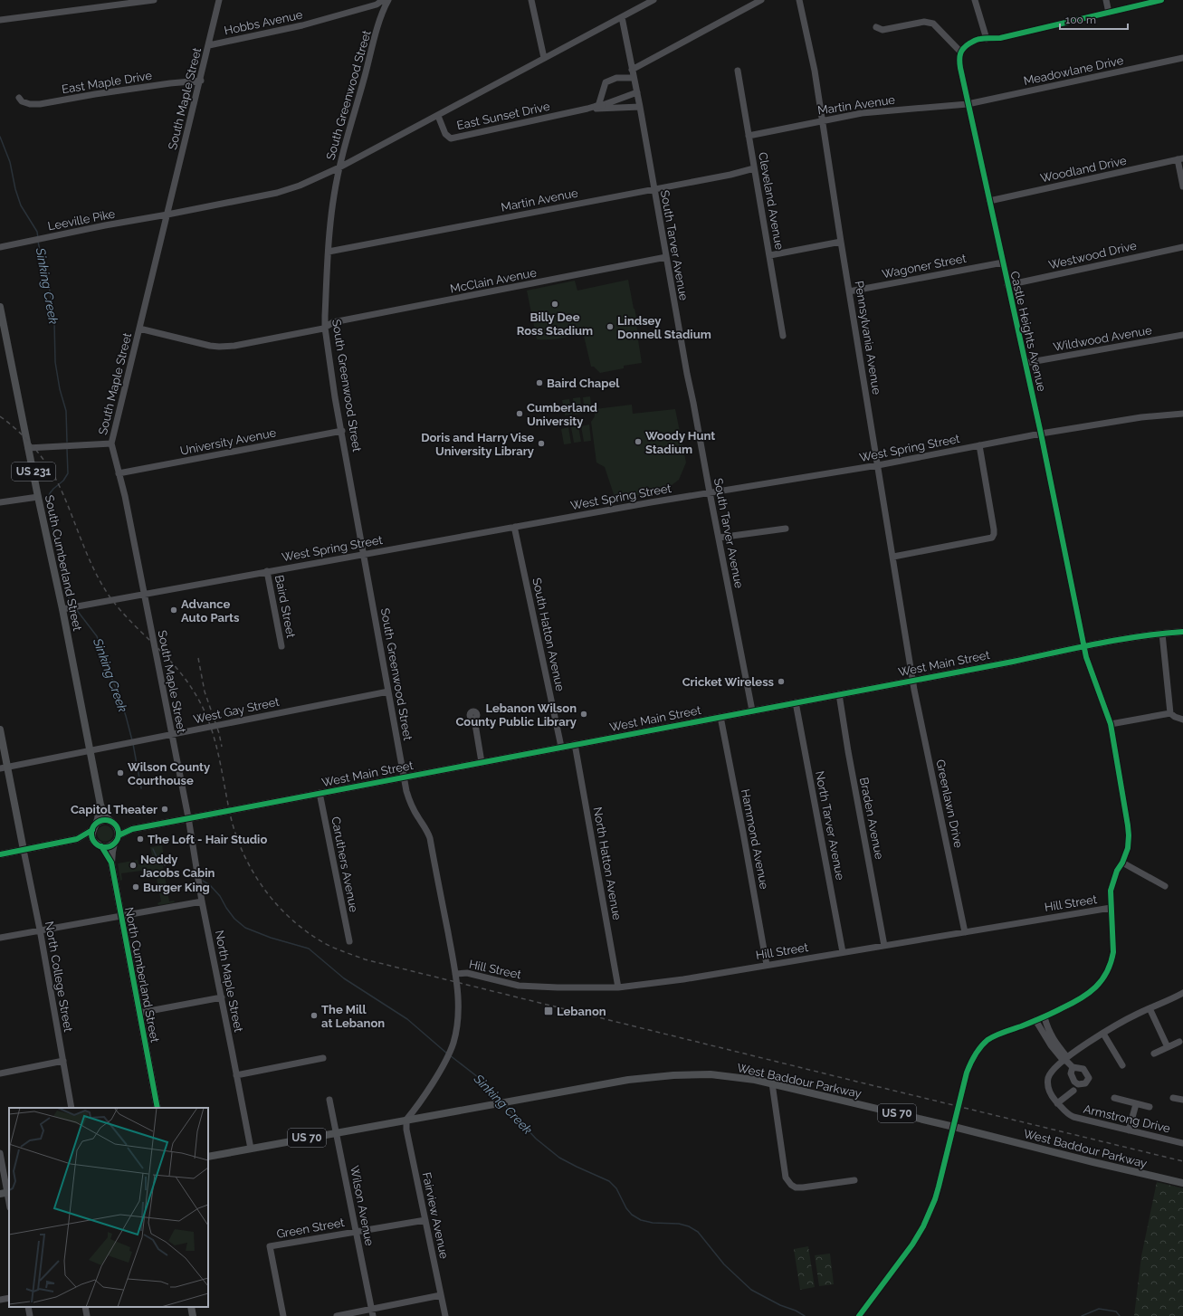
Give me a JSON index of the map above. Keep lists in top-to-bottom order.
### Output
{
  "streets": {
    "main road": [
      "US 231",
      "South Cumberland Street",
      "West Main Street",
      "North Cumberland Street",
      "West Baddour Parkway",
      "US 70"
    ],
    "street": [
      "Hobbs Avenue",
      "Meadowlane Drive",
      "East Maple Drive",
      "South Greenwood Street",
      "South Maple Street",
      "Martin Avenue",
      "East Sunset Drive",
      "Woodland Drive",
      "Cleveland Avenue",
      "Leeville Pike",
      "South Tarver Avenue",
      "Westwood Drive",
      "Wagoner Street",
      "McClain Avenue",
      "Castle Heights Avenue",
      "Pennsylvania Avenue",
      "Wildwood Avenue",
      "University Avenue",
      "West Spring Street",
      "Baird Street",
      "South Hatton Avenue",
      "West Gay Street",
      "Greenlawn Drive",
      "Braden Avenue",
      "North Tarver Avenue",
      "Hammond Avenue",
      "North Hatton Avenue",
      "Caruthers Avenue",
      "Hill Street",
      "North College Street",
      "North Maple Street",
      "Armstrong Drive",
      "Wilson Avenue",
      "Fairview Avenue",
      "Green Street"
    ]
  },
  "crossings": [
    ["Hobbs Avenue", "South Maple Street"],
    ["Meadowlane Drive", "Martin Avenue"],
    ["Meadowlane Drive", "Castle Heights Avenue"],
    ["East Maple Drive", "South Maple Street"],
    ["South Greenwood Street", "Martin Avenue"],
    ["South Greenwood Street", "Leeville Pike"],
    ["South Greenwood Street", "McClain Avenue"],
    ["South Greenwood Street", "University Avenue"],
    ["South Greenwood Street", "West Spring Street"],
    ["South Greenwood Street", "West Main Street"],
    ["South Greenwood Street", "West Gay Street"],
    ["South Greenwood Street", "Hill Street"],
    ["South Greenwood Street", "West Baddour Parkway"],
    ["South Greenwood Street", "US 70"],
    ["South Greenwood Street", "Fairview Avenue"],
    ["South Maple Street", "Leeville Pike"],
    ["South Maple Street", "McClain Avenue"],
    ["South Maple Street", "University Avenue"],
    ["South Maple Street", "West Spring Street"],
    ["South Maple Street", "West Main Street"],
    ["South Maple Street", "West Gay Street"],
    ["South Maple Street", "North Maple Street"],
    ["Martin Avenue", "Cleveland Avenue"],
    ["Martin Avenue", "South Tarver Avenue"],
    ["Martin Avenue", "Castle Heights Avenue"],
    ["Martin Avenue", "Pennsylvania Avenue"],
    ["East Sunset Drive", "Leeville Pike"],
    ["East Sunset Drive", "South Tarver Avenue"],
    ["Woodland Drive", "Castle Heights Avenue"],
    ["Leeville Pike", "South Tarver Avenue"],
    ["South Tarver Avenue", "McClain Avenue"],
    ["South Tarver Avenue", "West Spring Street"],
    ["South Tarver Avenue", "West Main Street"],
    ["Westwood Drive", "Castle Heights Avenue"],
    ["Wagoner Street", "Castle Heights Avenue"],
    ["Wagoner Street", "Pennsylvania Avenue"],
    ["Castle Heights Avenue", "Wildwood Avenue"],
    ["Castle Heights Avenue", "West Spring Street"],
    ["Castle Heights Avenue", "West Main Street"],
    ["Castle Heights Avenue", "Hill Street"],
    ["Castle Heights Avenue", "West Baddour Parkway"],
    ["Pennsylvania Avenue", "West Spring Street"],
    ["Pennsylvania Avenue", "West Main Street"],
    ["Pennsylvania Avenue", "Greenlawn Drive"],
    ["West Spring Street", "South Cumberland Street"],
    ["West Spring Street", "Baird Street"],
    ["West Spring Street", "South Hatton Avenue"],
    ["US 231", "South Cumberland Street"],
    ["US 231", "West Main Street"],
    ["US 231", "North Cumberland Street"],
    ["South Cumberland Street", "West Main Street"],
    ["South Cumberland Street", "West Gay Street"],
    ["South Cumberland Street", "North Cumberland Street"],
    ["South Hatton Avenue", "West Main Street"],
    ["West Main Street", "Greenlawn Drive"],
    ["West Main Street", "Braden Avenue"],
    ["West Main Street", "North Tarver Avenue"],
    ["West Main Street", "Hammond Avenue"],
    ["West Main Street", "North Hatton Avenue"],
    ["West Main Street", "Caruthers Avenue"],
    ["West Main Street", "North Cumberland Street"],
    ["West Main Street", "North Maple Street"],
    ["Greenlawn Drive", "Hill Street"],
    ["Braden Avenue", "Hill Street"],
    ["North Tarver Avenue", "Hill Street"],
    ["Hammond Avenue", "Hill Street"],
    ["North Hatton Avenue", "Hill Street"],
    ["North Maple Street", "US 70"],
    ["West Baddour Parkway", "US 70"],
    ["West Baddour Parkway", "Fairview Avenue"],
    ["US 70", "Wilson Avenue"],
    ["US 70", "Fairview Avenue"],
    ["Wilson Avenue", "Green Street"],
    ["Fairview Avenue", "Green Street"]
  ],
  "water": ["Sinking Creek"],
  "places": {
    "other": [
      "Billy Dee Ross Stadium",
      "Lindsey Donnell Stadium",
      "Baird Chapel",
      "Cumberland University",
      "Woody Hunt Stadium",
      "Doris and Harry Vise University Library",
      "Advance Auto Parts",
      "Cricket Wireless",
      "Lebanon Wilson County Public Library",
      "Wilson County Courthouse",
      "Capitol Theater",
      "The Loft - Hair Studio",
      "Neddy Jacobs Cabin",
      "Burger King",
      "The Mill at Lebanon"
    ],
    "transit": ["Lebanon"]
  },
  "scale_bar": "100 m"
}
